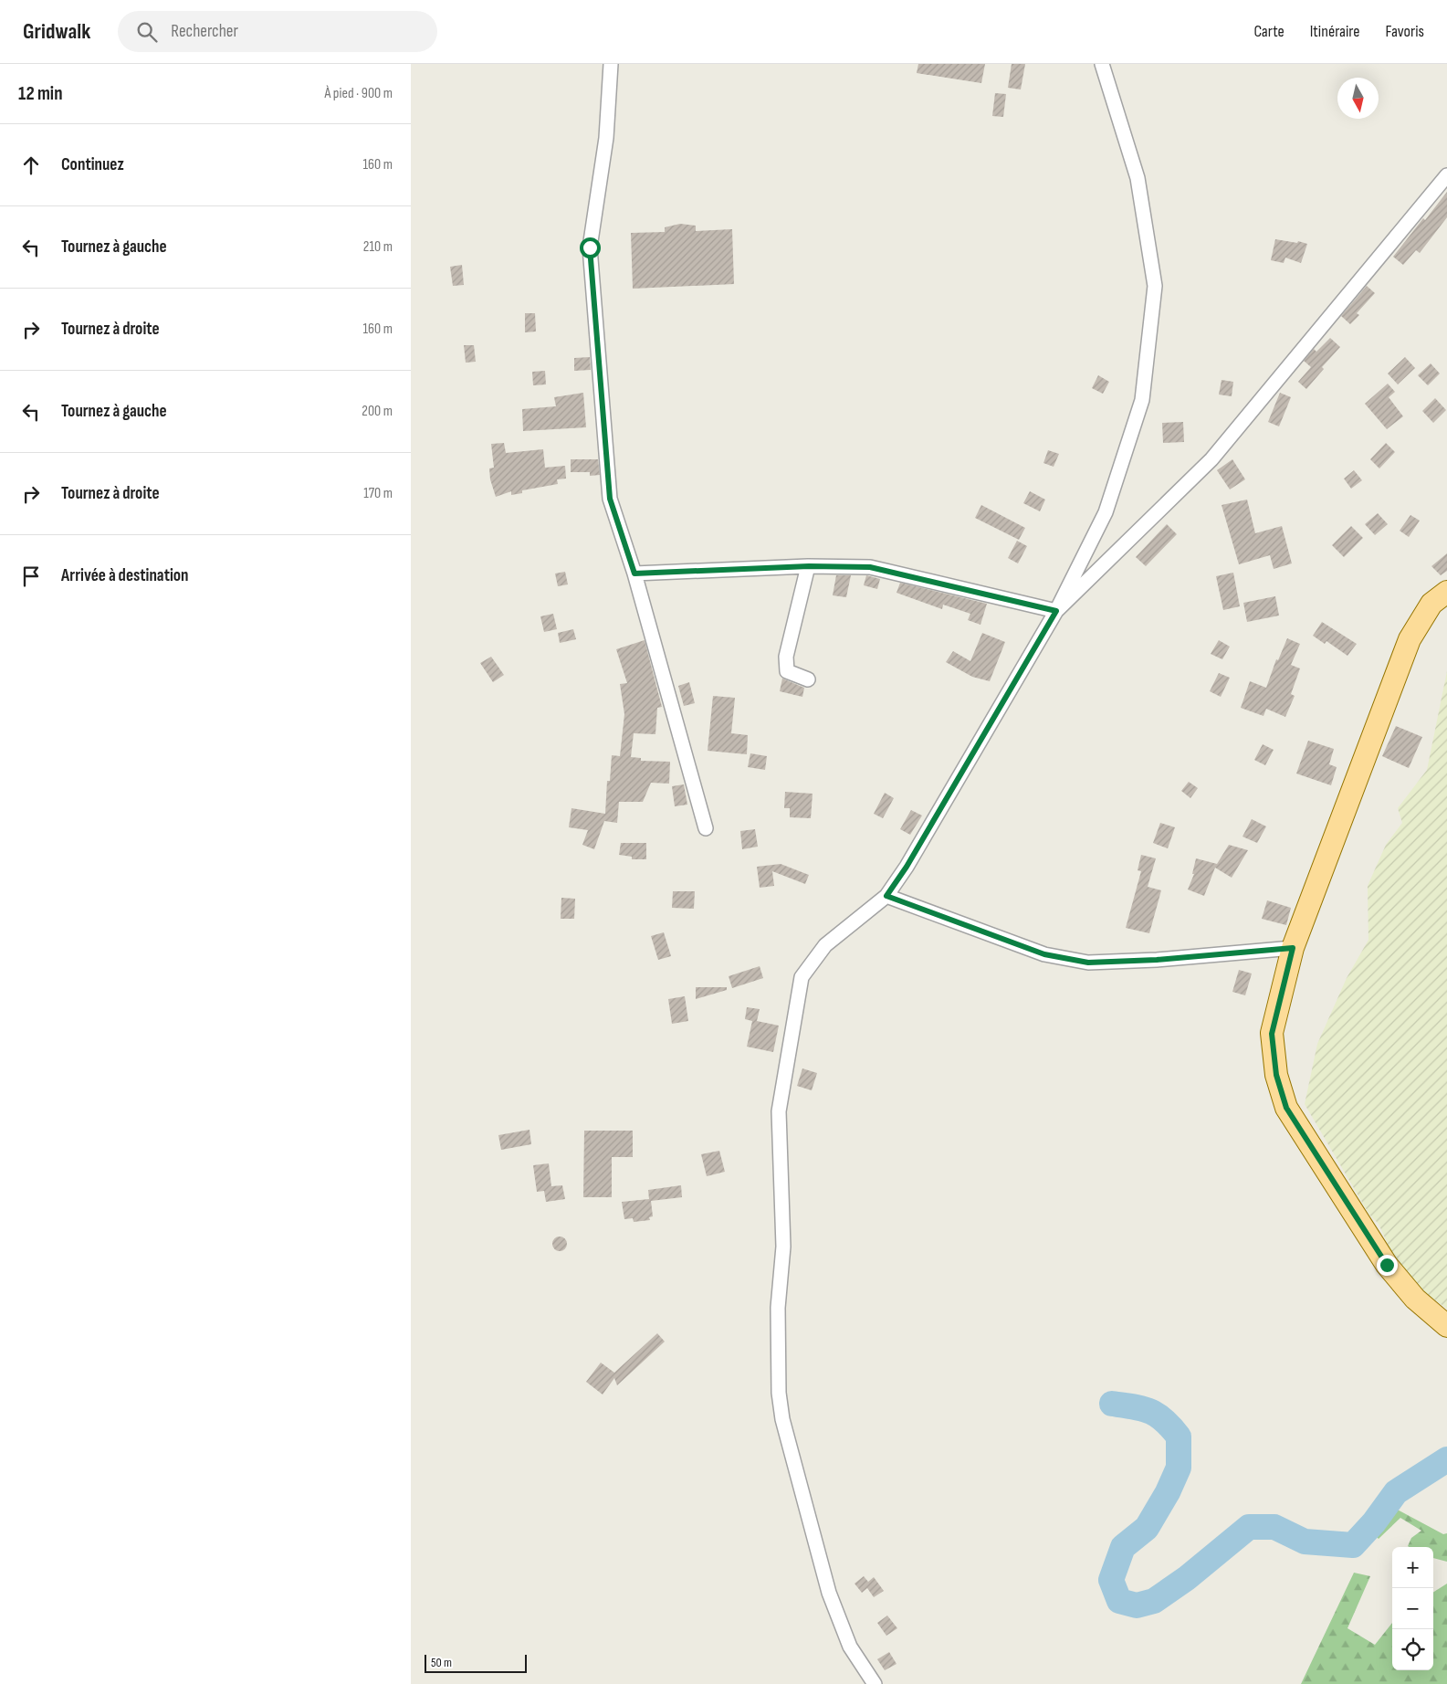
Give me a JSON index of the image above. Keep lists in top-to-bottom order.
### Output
{
  "scale_bar": "50 m",
  "north": "bottom",
  "page": {
    "header": "Gridwalk",
    "search": "Rechercher",
    "nav": ["Carte", "Itinéraire", "Favoris"],
    "heading": ["12 min", "À pied · 900 m"],
    "list": [
      ["Continuez", "160 m"],
      ["Tournez à gauche", "210 m"],
      ["Tournez à droite", "160 m"],
      ["Tournez à gauche", "200 m"],
      ["Tournez à droite", "170 m"],
      "Arrivée à destination"
    ],
    "map_buttons": ["+", "−"],
    "scale": "50 m"
  }
}
